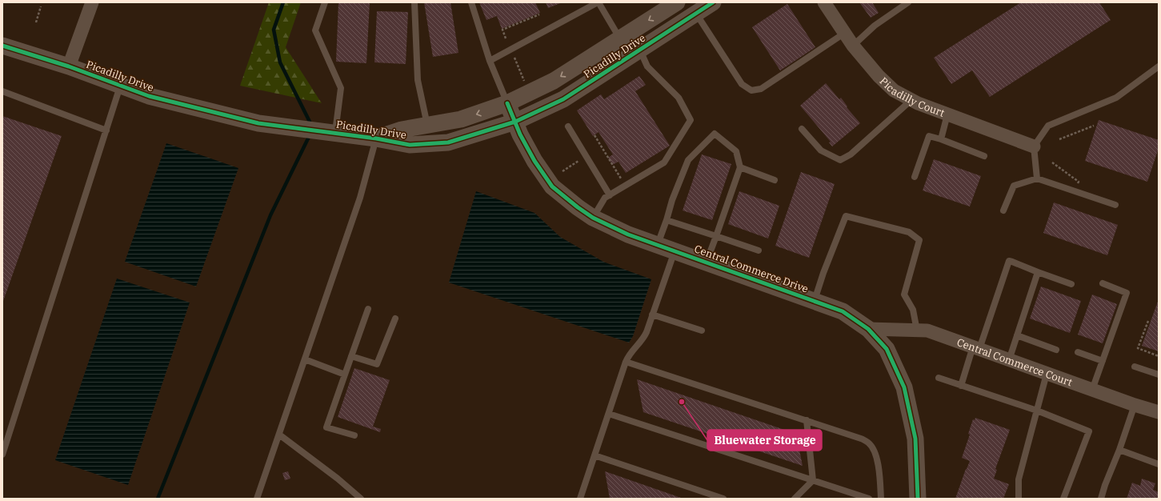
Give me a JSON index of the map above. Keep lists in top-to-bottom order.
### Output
{
  "streets": {
    "street": [
      "Picadilly Drive",
      "Picadilly Court",
      "Central Commerce Drive",
      "Central Commerce Court"
    ]
  },
  "crossings": [
    ["Picadilly Drive", "Central Commerce Drive"],
    ["Central Commerce Drive", "Central Commerce Court"]
  ],
  "places": ["Bluewater Storage"]
}
